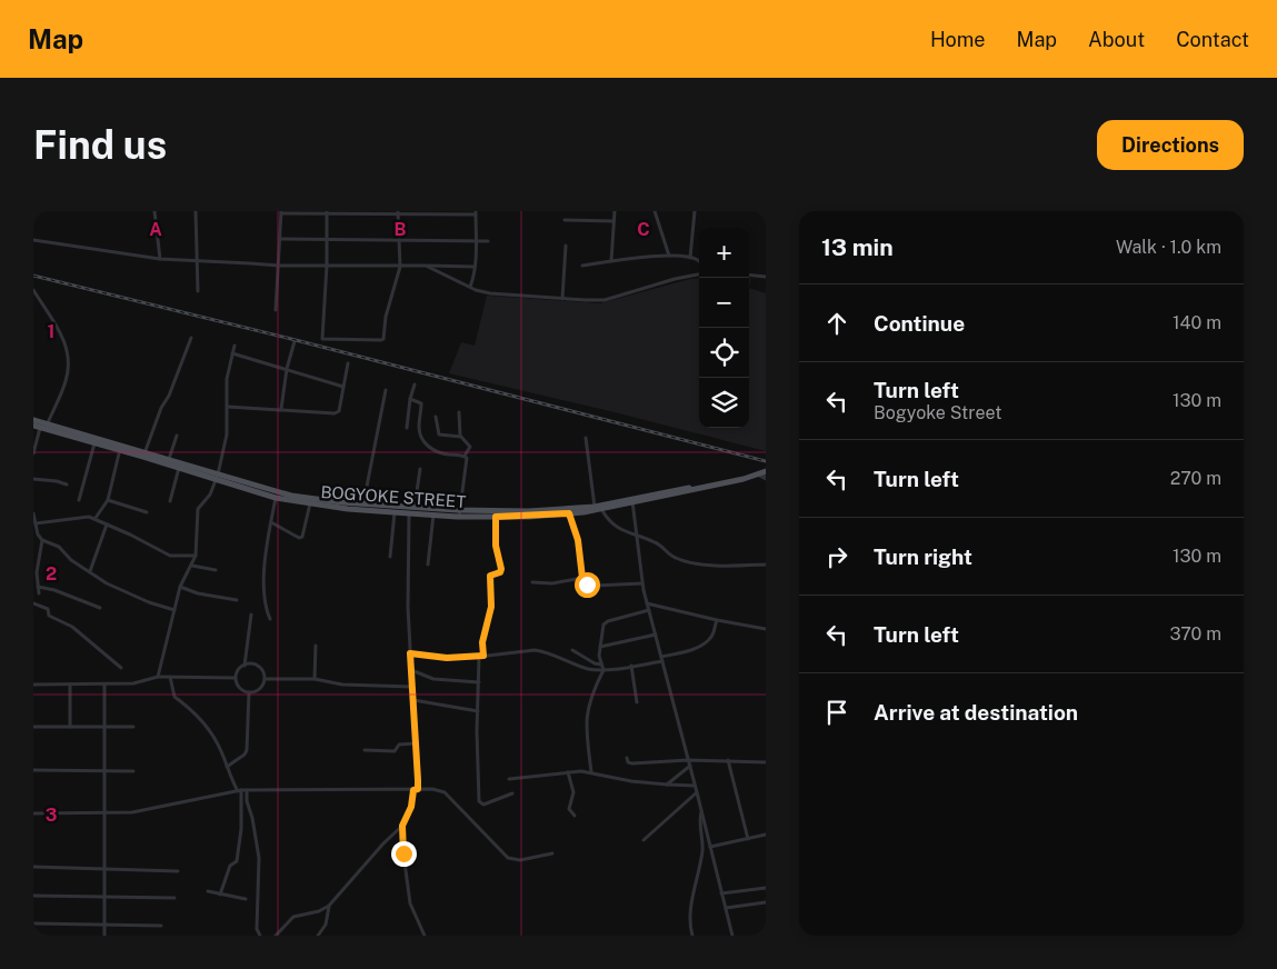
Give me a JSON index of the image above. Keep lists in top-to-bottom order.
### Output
{
  "streets": {
    "main road": ["BOGYOKE STREET"]
  },
  "page": {
    "header": "Map",
    "nav": [
      "Home",
      "Map",
      "About",
      "Contact"
    ],
    "buttons": "Directions",
    "title": "Find us",
    "heading": ["13 min", "Walk · 1.0 km"],
    "map_buttons": ["+", "−"],
    "list": [
      ["Continue", "140 m"],
      ["Turn left", "Bogyoke Street", "130 m"],
      ["Turn left", "270 m"],
      ["Turn right", "130 m"],
      ["Turn left", "370 m"],
      "Arrive at destination"
    ]
  },
  "grid": {
    "columns": ["A", "B", "C"],
    "rows": ["1", "2", "3"]
  }
}
